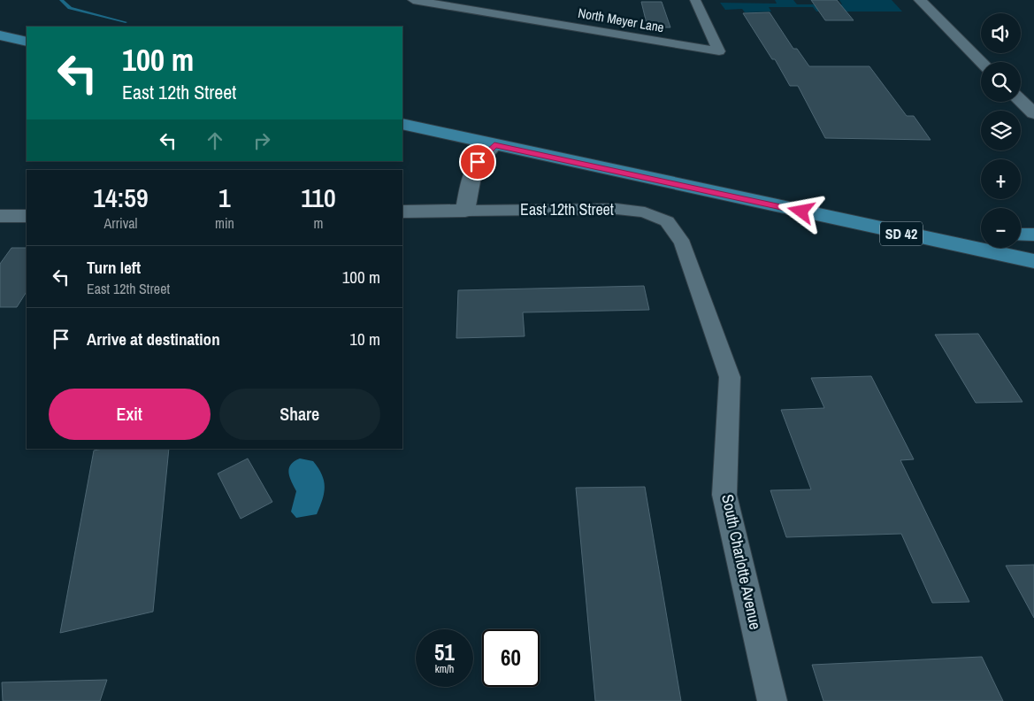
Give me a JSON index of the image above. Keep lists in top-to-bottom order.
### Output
{
  "streets": {
    "main road": ["East 12th Street", "SD 42"],
    "street": ["North Meyer Lane", "South Charlotte Avenue"]
  },
  "crossings": [
    ["East 12th Street", "South Charlotte Avenue"]
  ],
  "page": {
    "map_buttons": ["+", "−"],
    "turn": ["100 m", "East 12th Street"],
    "eta": [
      "14:59",
      "Arrival",
      "1",
      "min",
      "110",
      "m"
    ],
    "list": [
      {
        "name": "Turn left",
        "note": "East 12th Street",
        "value": "100 m"
      },
      {
        "name": "Arrive at destination",
        "value": "10 m"
      }
    ],
    "buttons": ["Exit", "Share"],
    "speed": "51 km/h",
    "limit": "60"
  }
}
